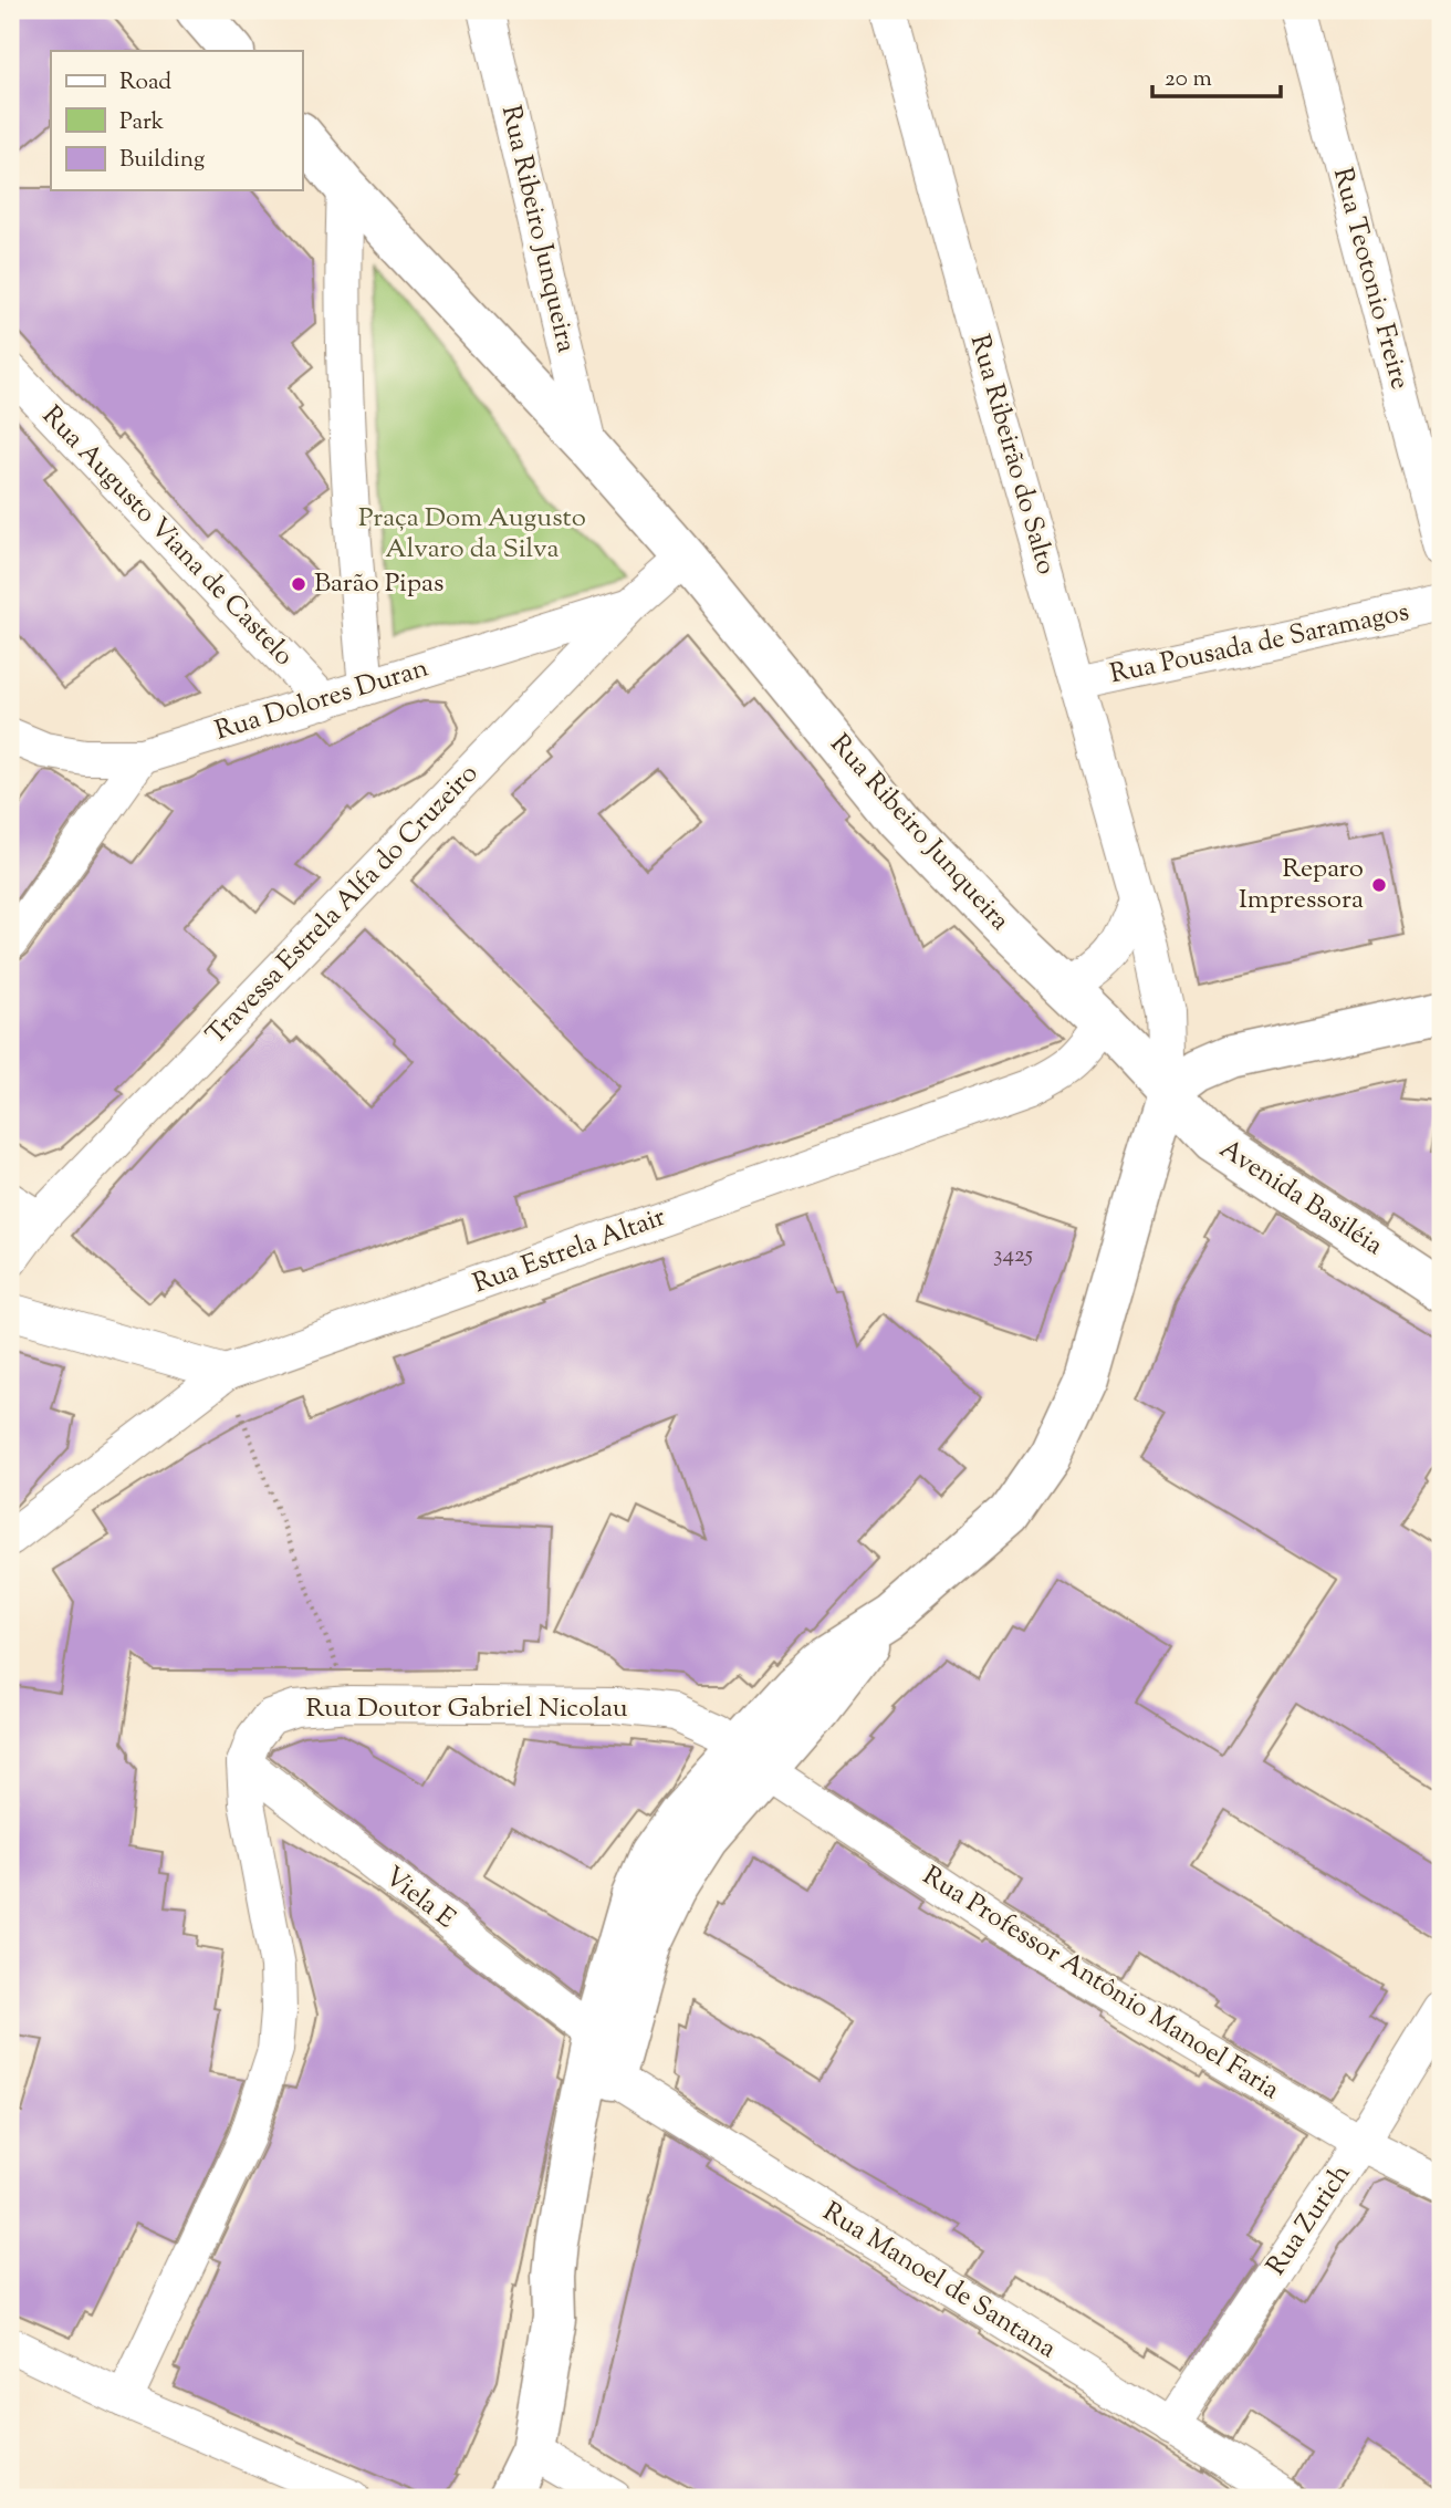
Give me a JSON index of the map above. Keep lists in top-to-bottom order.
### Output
{
  "streets": {
    "main road": ["Rua Ribeiro Junqueira", "Avenida Basiléia"],
    "street": [
      "Rua Teotonio Freire",
      "Rua Ribeirão do Salto",
      "Rua Augusto Viana de Castelo",
      "Rua Pousada de Saramagos",
      "Rua Dolores Duran",
      "Travessa Estrela Alfa do Cruzeiro",
      "Rua Estrela Altair",
      "Rua Doutor Gabriel Nicolau",
      "Viela E",
      "Rua Professor Antônio Manoel Faria",
      "Rua Zurich",
      "Rua Manoel de Santana"
    ]
  },
  "crossings": [
    ["Rua Ribeiro Junqueira", "Rua Ribeirão do Salto"],
    ["Rua Ribeiro Junqueira", "Travessa Estrela Alfa do Cruzeiro"],
    ["Rua Ribeiro Junqueira", "Avenida Basiléia"],
    ["Rua Ribeiro Junqueira", "Rua Estrela Altair"],
    ["Rua Ribeirão do Salto", "Rua Pousada de Saramagos"],
    ["Rua Ribeirão do Salto", "Avenida Basiléia"],
    ["Rua Augusto Viana de Castelo", "Rua Dolores Duran"],
    ["Rua Dolores Duran", "Travessa Estrela Alfa do Cruzeiro"],
    ["Rua Doutor Gabriel Nicolau", "Viela E"],
    ["Rua Doutor Gabriel Nicolau", "Rua Professor Antônio Manoel Faria"],
    ["Viela E", "Rua Manoel de Santana"],
    ["Rua Professor Antônio Manoel Faria", "Rua Zurich"],
    ["Rua Zurich", "Rua Manoel de Santana"]
  ],
  "parks": ["Praça Dom Augusto Alvaro da Silva"],
  "places": ["Barão Pipas", "Reparo Impressora"],
  "house_numbers": ["3425"],
  "legend": ["Road", "Park", "Building"],
  "scale_bar": "20 m"
}
